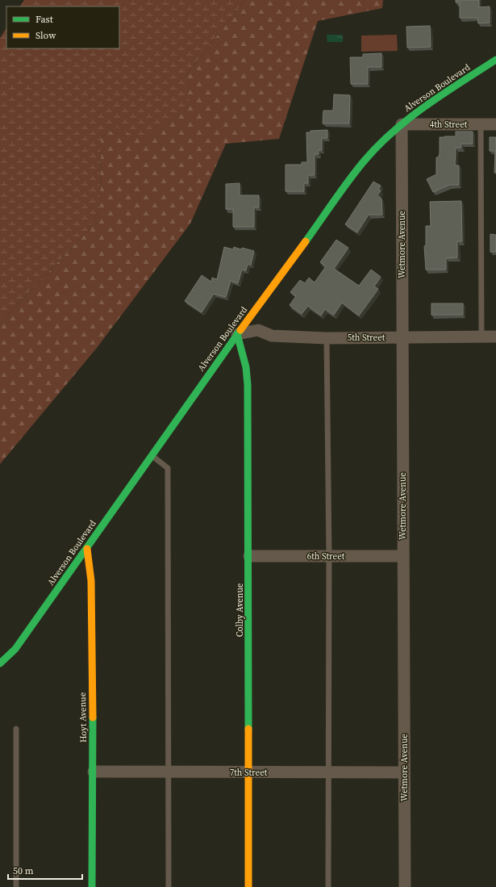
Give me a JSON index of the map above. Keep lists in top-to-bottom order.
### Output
{
  "streets": {
    "main road": ["Alverson Boulevard", "Colby Avenue", "Hoyt Avenue"],
    "street": [
      "4th Street",
      "Wetmore Avenue",
      "5th Street",
      "6th Street",
      "7th Street"
    ]
  },
  "crossings": [
    ["Alverson Boulevard", "4th Street"],
    ["Alverson Boulevard", "Wetmore Avenue"],
    ["Alverson Boulevard", "5th Street"],
    ["Alverson Boulevard", "Colby Avenue"],
    ["Alverson Boulevard", "Hoyt Avenue"],
    ["4th Street", "Wetmore Avenue"],
    ["Wetmore Avenue", "5th Street"],
    ["Wetmore Avenue", "6th Street"],
    ["Wetmore Avenue", "7th Street"],
    ["5th Street", "Colby Avenue"],
    ["6th Street", "Colby Avenue"],
    ["Colby Avenue", "7th Street"],
    ["Hoyt Avenue", "7th Street"]
  ],
  "legend": ["Fast", "Slow"],
  "scale_bar": "50 m"
}
